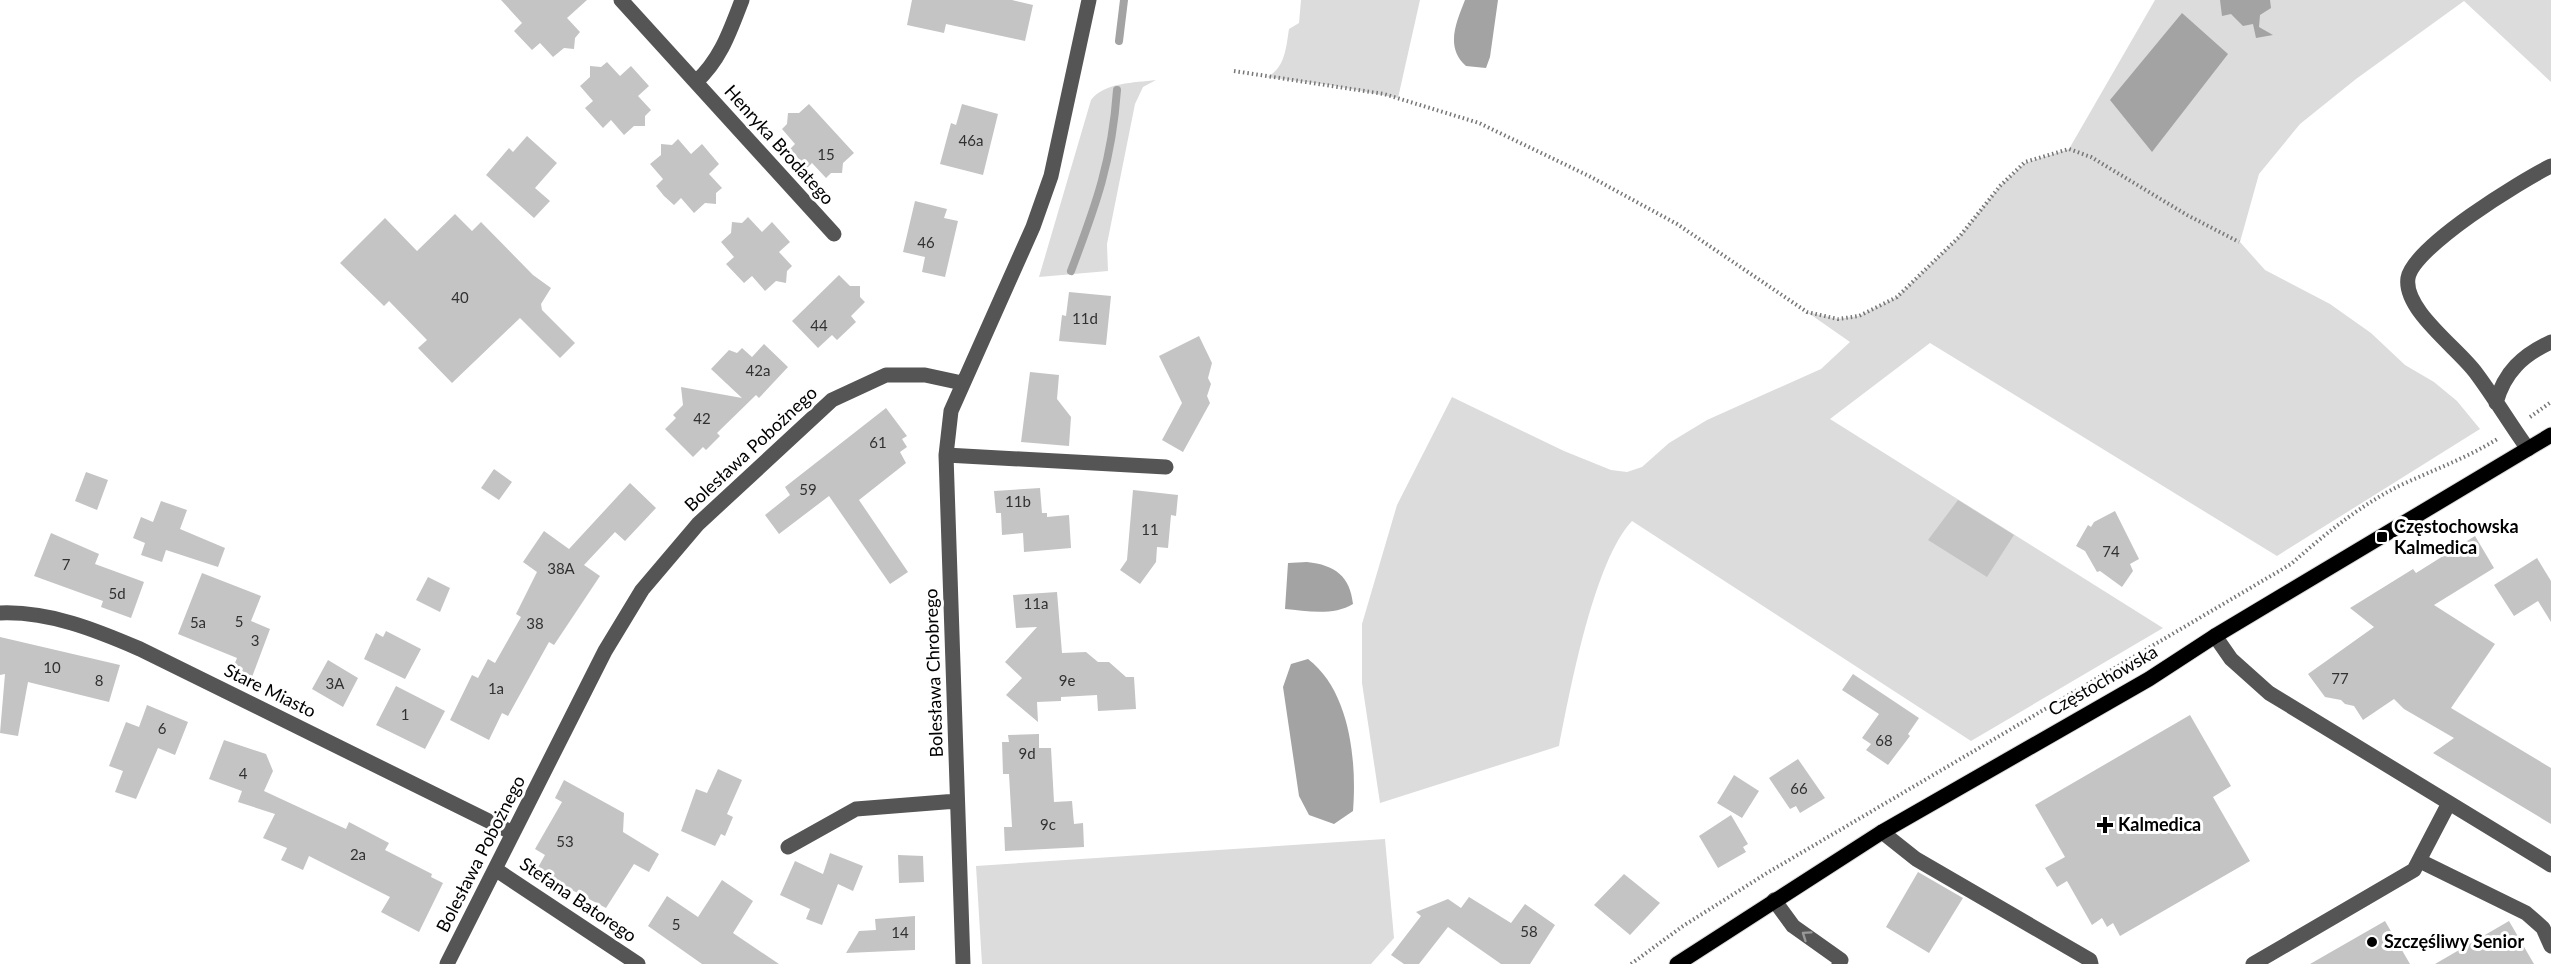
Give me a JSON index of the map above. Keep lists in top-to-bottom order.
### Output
{
  "streets": {
    "main road": ["Częstochowska"],
    "street": [
      "Henryka Brodatego",
      "Bolesława Pobożnego",
      "Bolesława Chrobrego",
      "Stare Miasto",
      "Stefana Batorego"
    ]
  },
  "crossings": [
    ["Bolesława Pobożnego", "Bolesława Chrobrego"],
    ["Bolesława Pobożnego", "Stare Miasto"],
    ["Bolesława Pobożnego", "Stefana Batorego"]
  ],
  "places": {
    "transit": ["Częstochowska Kalmedica"],
    "health": ["Kalmedica"],
    "other": ["Szczęśliwy Senior"]
  },
  "house_numbers": [
    "46a",
    "15",
    "46",
    "40",
    "11d",
    "44",
    "42a",
    "42",
    "61",
    "59",
    "11b",
    "11",
    "74",
    "7",
    "38A",
    "5d",
    "11a",
    "5",
    "5a",
    "38",
    "3",
    "10",
    "77",
    "8",
    "9e",
    "3A",
    "1a",
    "1",
    "6",
    "68",
    "9d",
    "4",
    "66",
    "9c",
    "53",
    "2a",
    "5",
    "58",
    "14"
  ]
}
